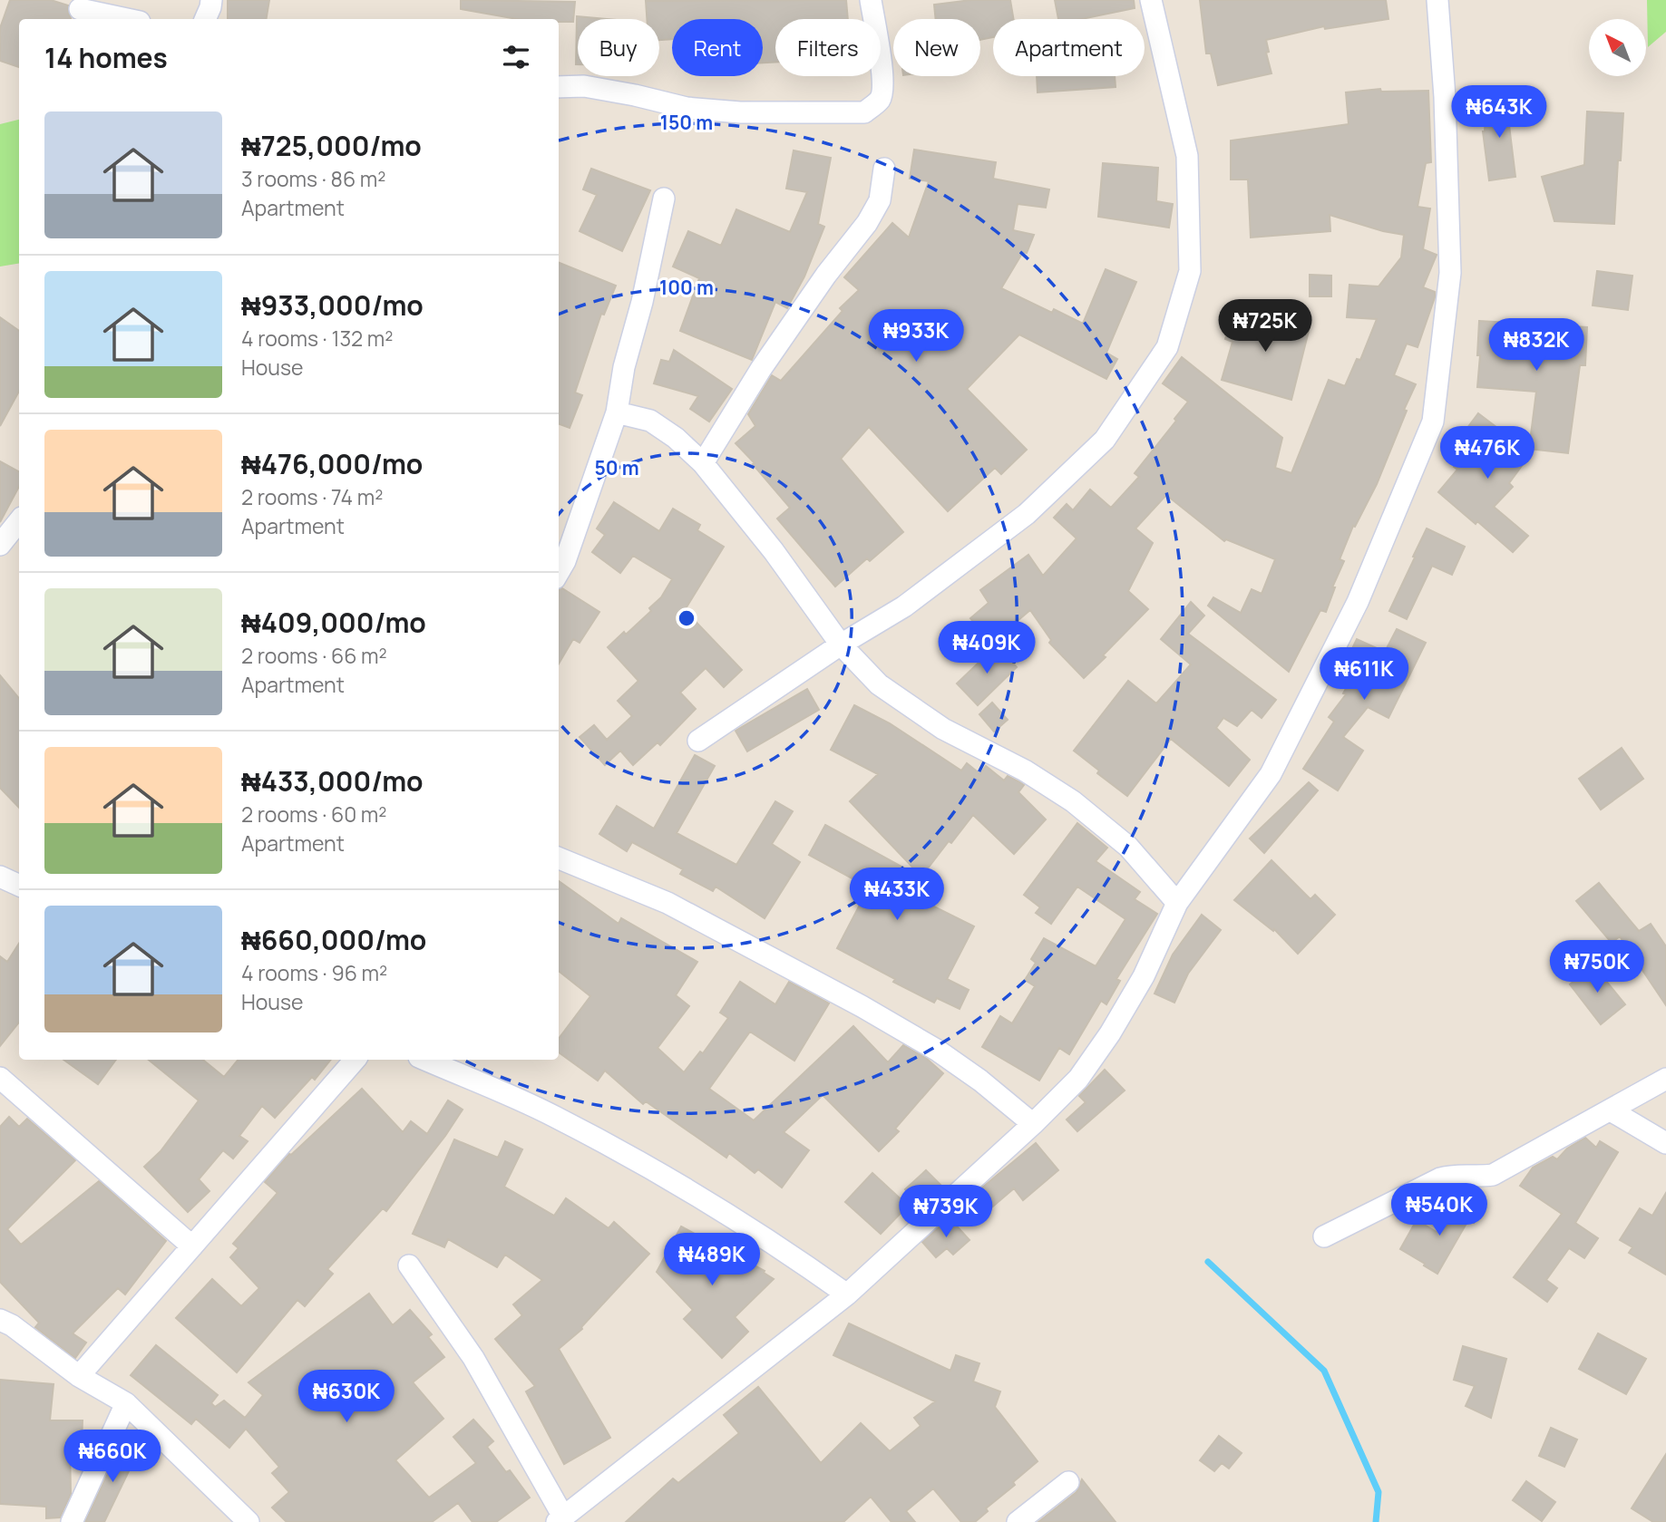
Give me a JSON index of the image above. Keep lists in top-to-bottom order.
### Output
{
  "north": "top left",
  "page": {
    "chip": [
      "Buy",
      "Rent",
      "Filters",
      "New",
      "Apartment"
    ],
    "heading": "14 homes",
    "price": [
      "₦643K",
      "₦725K",
      "₦933K",
      "₦832K",
      "₦476K",
      "₦409K",
      "₦611K",
      "₦433K",
      "₦750K",
      "₦540K",
      "₦739K",
      "₦489K",
      "₦630K",
      "₦660K"
    ],
    "list": [
      {
        "name": "₦725,000/mo",
        "note": "3 rooms · 86 m² · Apartment"
      },
      {
        "name": "₦933,000/mo",
        "note": "4 rooms · 132 m² · House"
      },
      {
        "name": "₦476,000/mo",
        "note": "2 rooms · 74 m² · Apartment"
      },
      {
        "name": "₦409,000/mo",
        "note": "2 rooms · 66 m² · Apartment"
      },
      {
        "name": "₦433,000/mo",
        "note": "2 rooms · 60 m² · Apartment"
      },
      {
        "name": "₦660,000/mo",
        "note": "4 rooms · 96 m² · House"
      }
    ]
  },
  "rings": ["150 m", "100 m", "50 m"]
}
